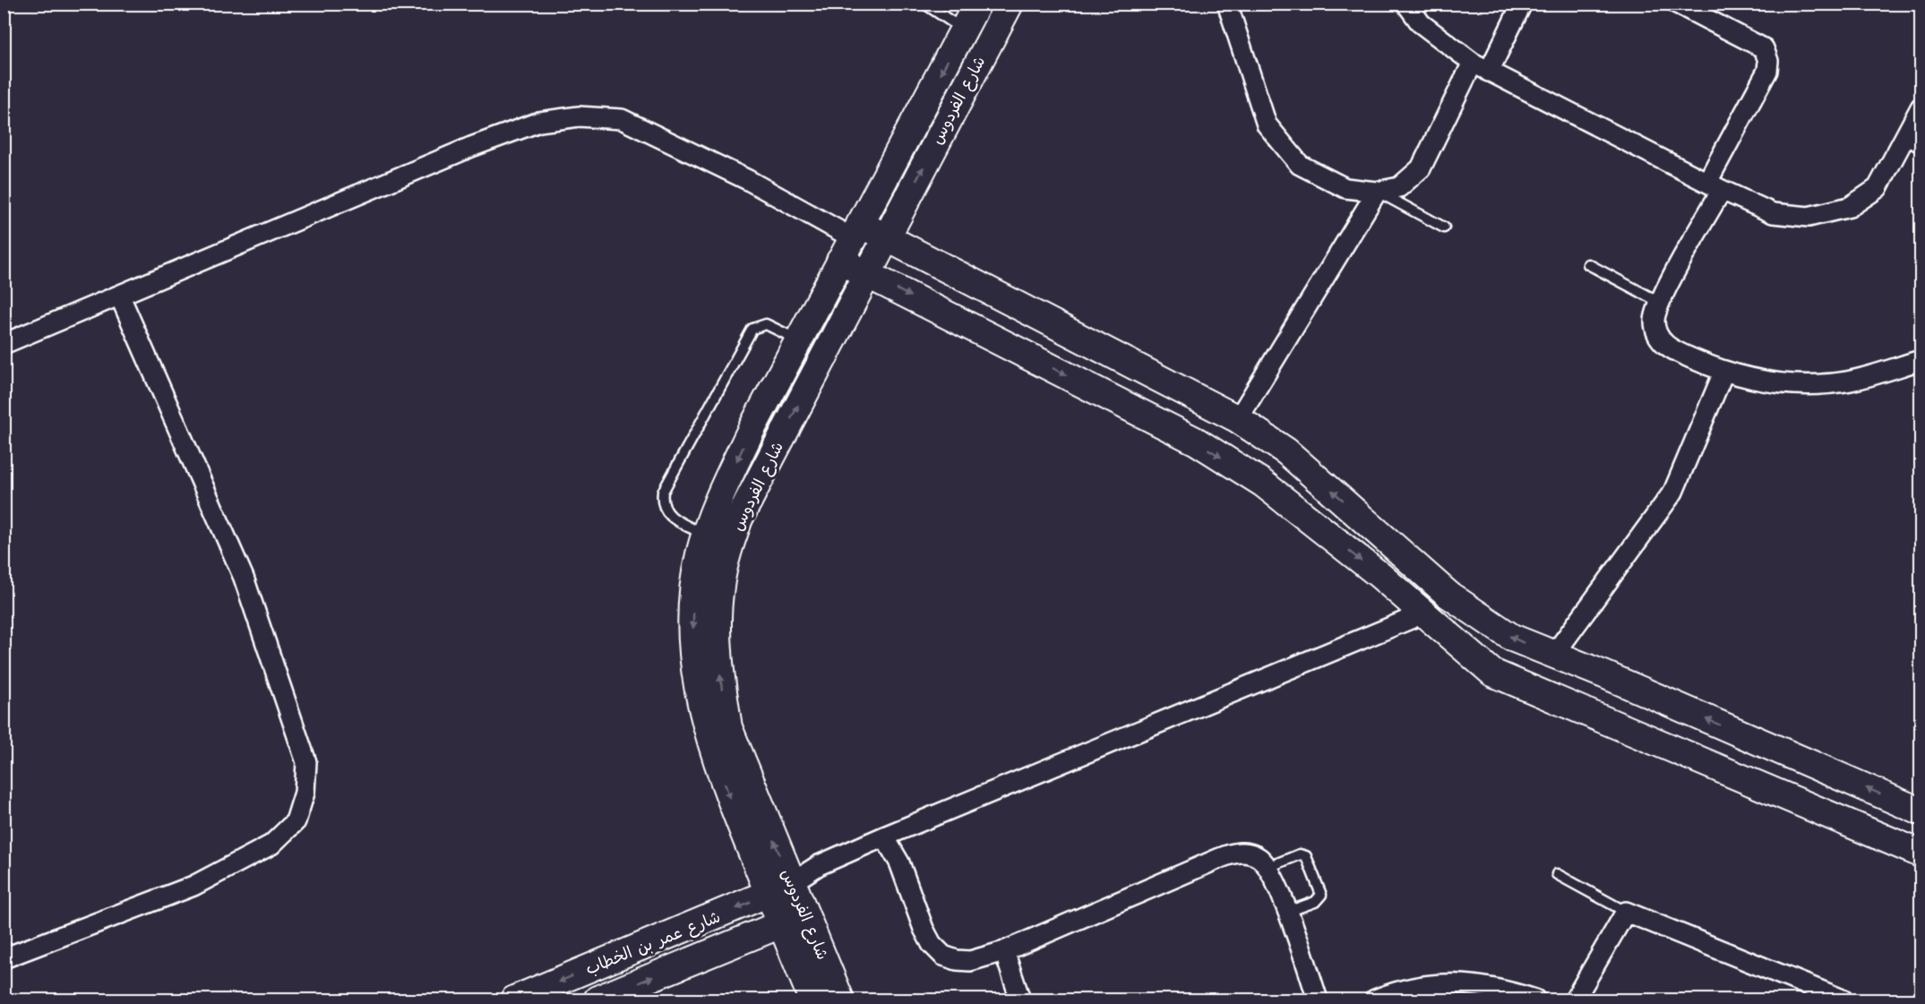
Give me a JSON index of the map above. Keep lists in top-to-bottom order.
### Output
{
  "streets": {
    "street": ["شارع الفردوس", "شارع عمر بن الخطاب"]
  },
  "crossings": [
    ["شارع الفردوس", "شارع عمر بن الخطاب"]
  ]
}
